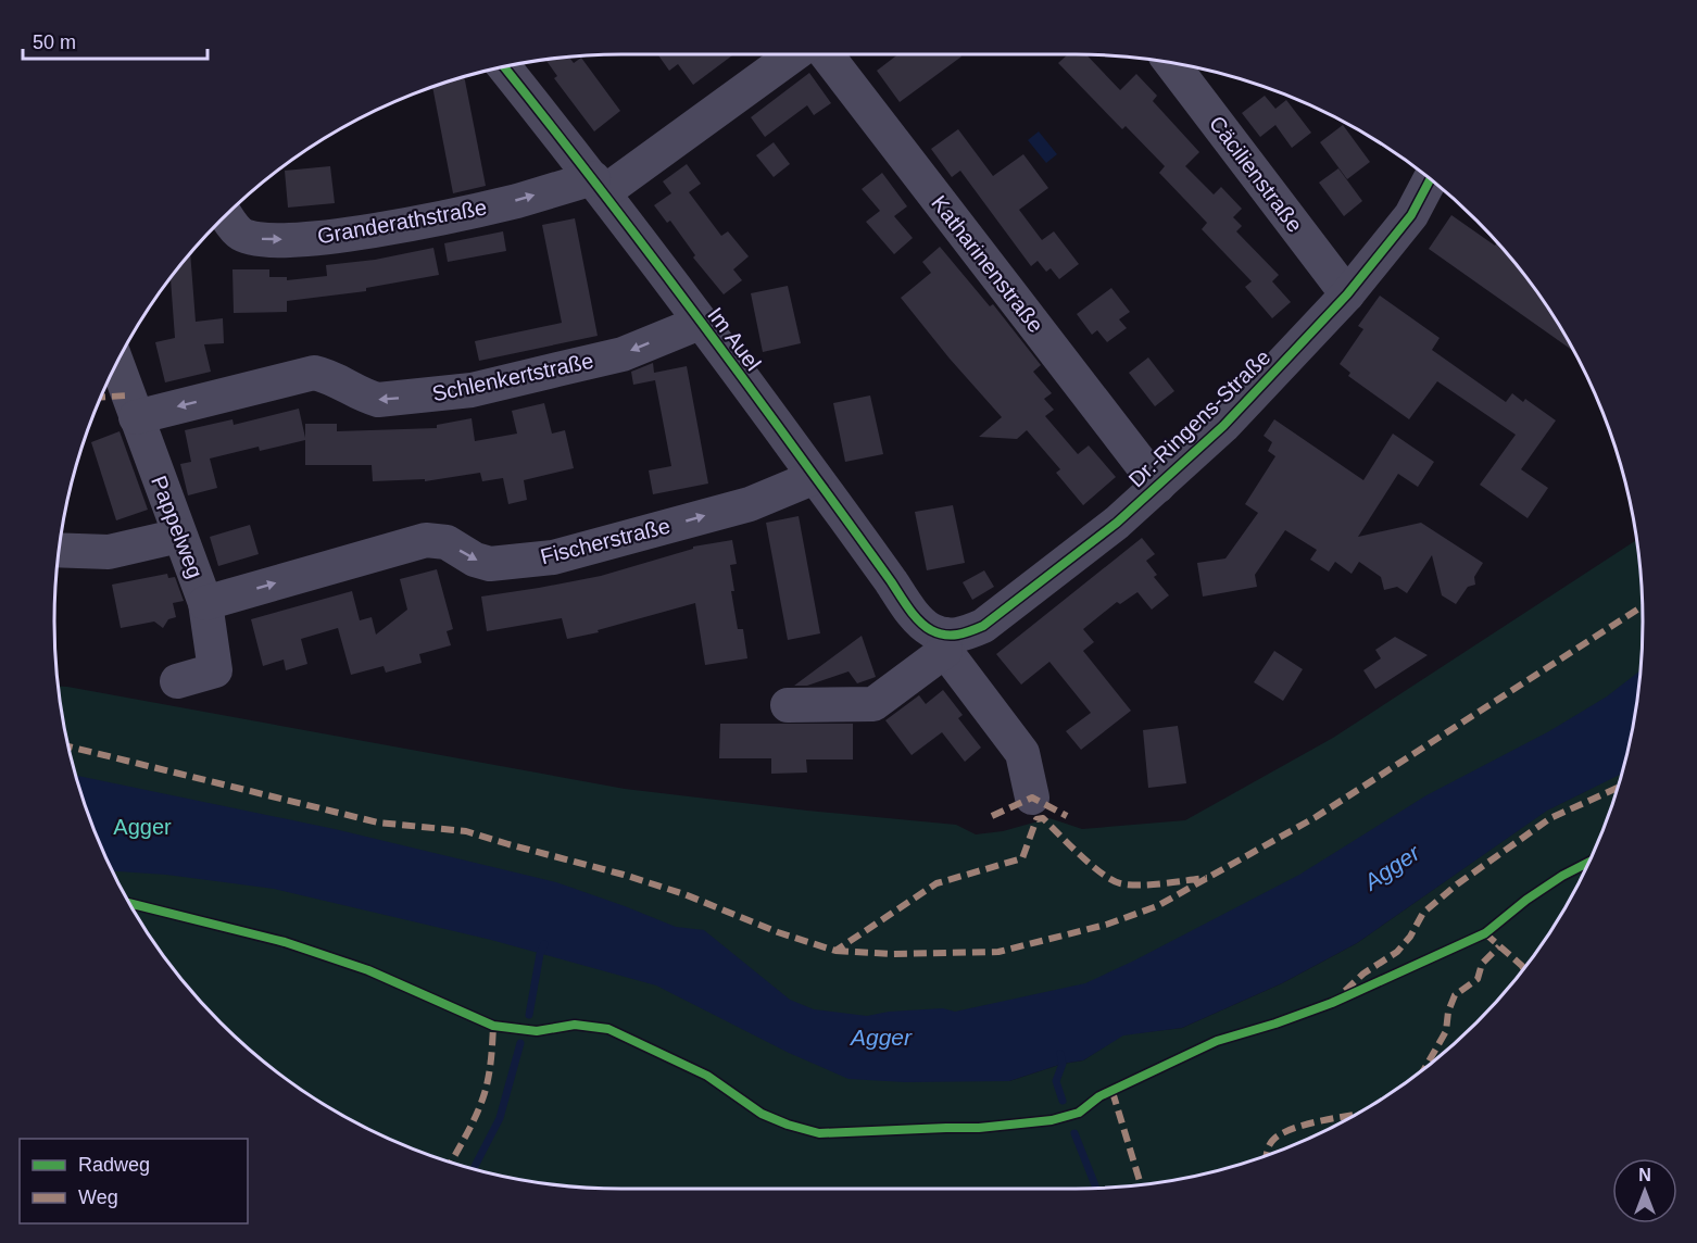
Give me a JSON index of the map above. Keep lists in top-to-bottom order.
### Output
{
  "streets": {
    "street": [
      "Cäcilienstraße",
      "Granderathstraße",
      "Katharinenstraße",
      "Im Auel",
      "Schlenkertstraße",
      "Dr.-Ringens-Straße",
      "Pappelweg",
      "Fischerstraße"
    ]
  },
  "crossings": [
    ["Cäcilienstraße", "Dr.-Ringens-Straße"],
    ["Granderathstraße", "Im Auel"],
    ["Katharinenstraße", "Dr.-Ringens-Straße"],
    ["Im Auel", "Schlenkertstraße"],
    ["Im Auel", "Dr.-Ringens-Straße"],
    ["Im Auel", "Fischerstraße"],
    ["Schlenkertstraße", "Pappelweg"],
    ["Pappelweg", "Fischerstraße"]
  ],
  "one_way": ["Granderathstraße", "Schlenkertstraße", "Fischerstraße"],
  "water": ["Agger"],
  "parks": ["Agger"],
  "legend": ["Radweg", "Weg"],
  "scale_bar": "50 m",
  "north": "top"
}
